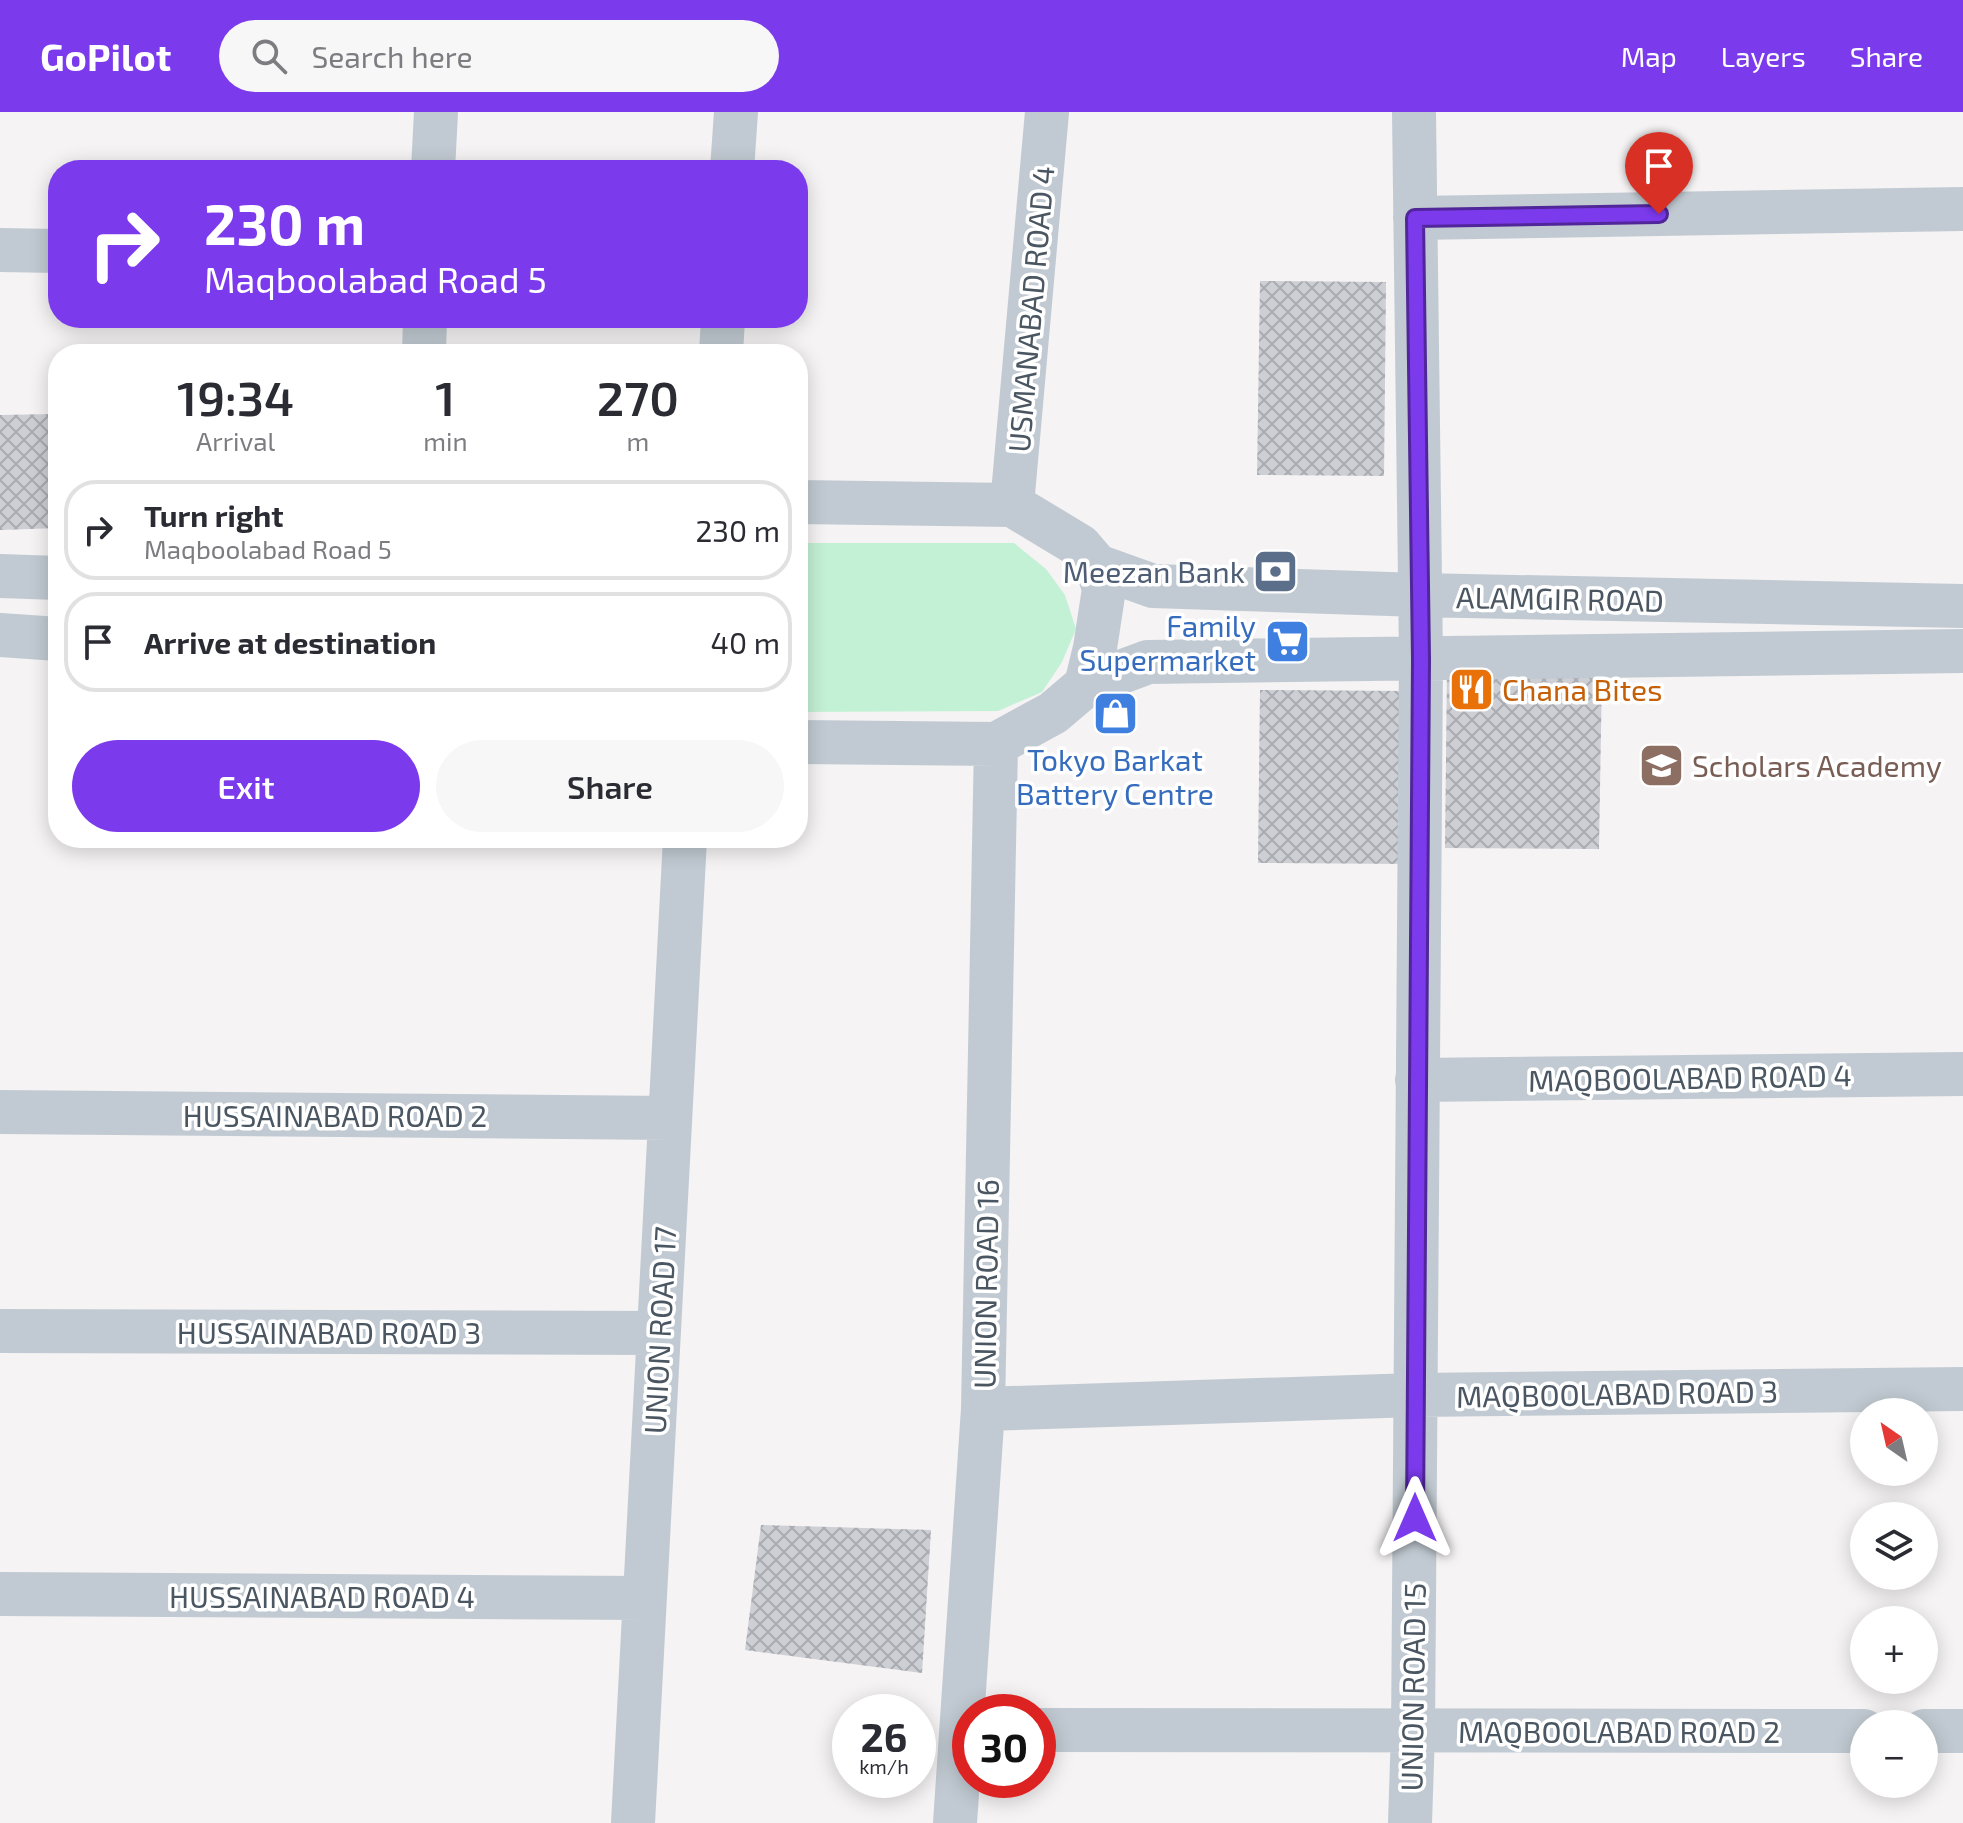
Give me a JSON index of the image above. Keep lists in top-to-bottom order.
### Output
{
  "streets": {
    "street": [
      "USMANABAD ROAD 4",
      "ALAMGIR ROAD",
      "MAQBOOLABAD ROAD 4",
      "HUSSAINABAD ROAD 2",
      "UNION ROAD 16",
      "UNION ROAD 17",
      "HUSSAINABAD ROAD 3",
      "MAQBOOLABAD ROAD 3",
      "HUSSAINABAD ROAD 4",
      "UNION ROAD 15",
      "MAQBOOLABAD ROAD 2"
    ]
  },
  "crossings": [
    ["USMANABAD ROAD 4", "ALAMGIR ROAD"],
    ["ALAMGIR ROAD", "UNION ROAD 16"],
    ["ALAMGIR ROAD", "UNION ROAD 15"],
    ["MAQBOOLABAD ROAD 4", "UNION ROAD 15"],
    ["HUSSAINABAD ROAD 2", "UNION ROAD 17"],
    ["UNION ROAD 16", "MAQBOOLABAD ROAD 3"],
    ["UNION ROAD 17", "HUSSAINABAD ROAD 3"],
    ["UNION ROAD 17", "HUSSAINABAD ROAD 4"],
    ["MAQBOOLABAD ROAD 3", "UNION ROAD 15"],
    ["UNION ROAD 15", "MAQBOOLABAD ROAD 2"]
  ],
  "places": {
    "bank": ["Meezan Bank"],
    "supermarket": ["Family Supermarket"],
    "restaurant": ["Chana Bites"],
    "shop": ["Tokyo Barkat Battery Centre"],
    "school or university": ["Scholars Academy"]
  },
  "north": "top left",
  "page": {
    "header": "GoPilot",
    "search": "Search here",
    "nav": ["Map", "Layers", "Share"],
    "turn": ["230 m", "Maqboolabad Road 5"],
    "eta": [
      "19:34",
      "Arrival",
      "1",
      "min",
      "270",
      "m"
    ],
    "list": [
      {
        "name": "Turn right",
        "note": "Maqboolabad Road 5",
        "value": "230 m"
      },
      {
        "name": "Arrive at destination",
        "value": "40 m"
      }
    ],
    "buttons": ["Exit", "Share"],
    "map_buttons": ["+", "−"],
    "speed": "26 km/h",
    "limit": "30"
  }
}
